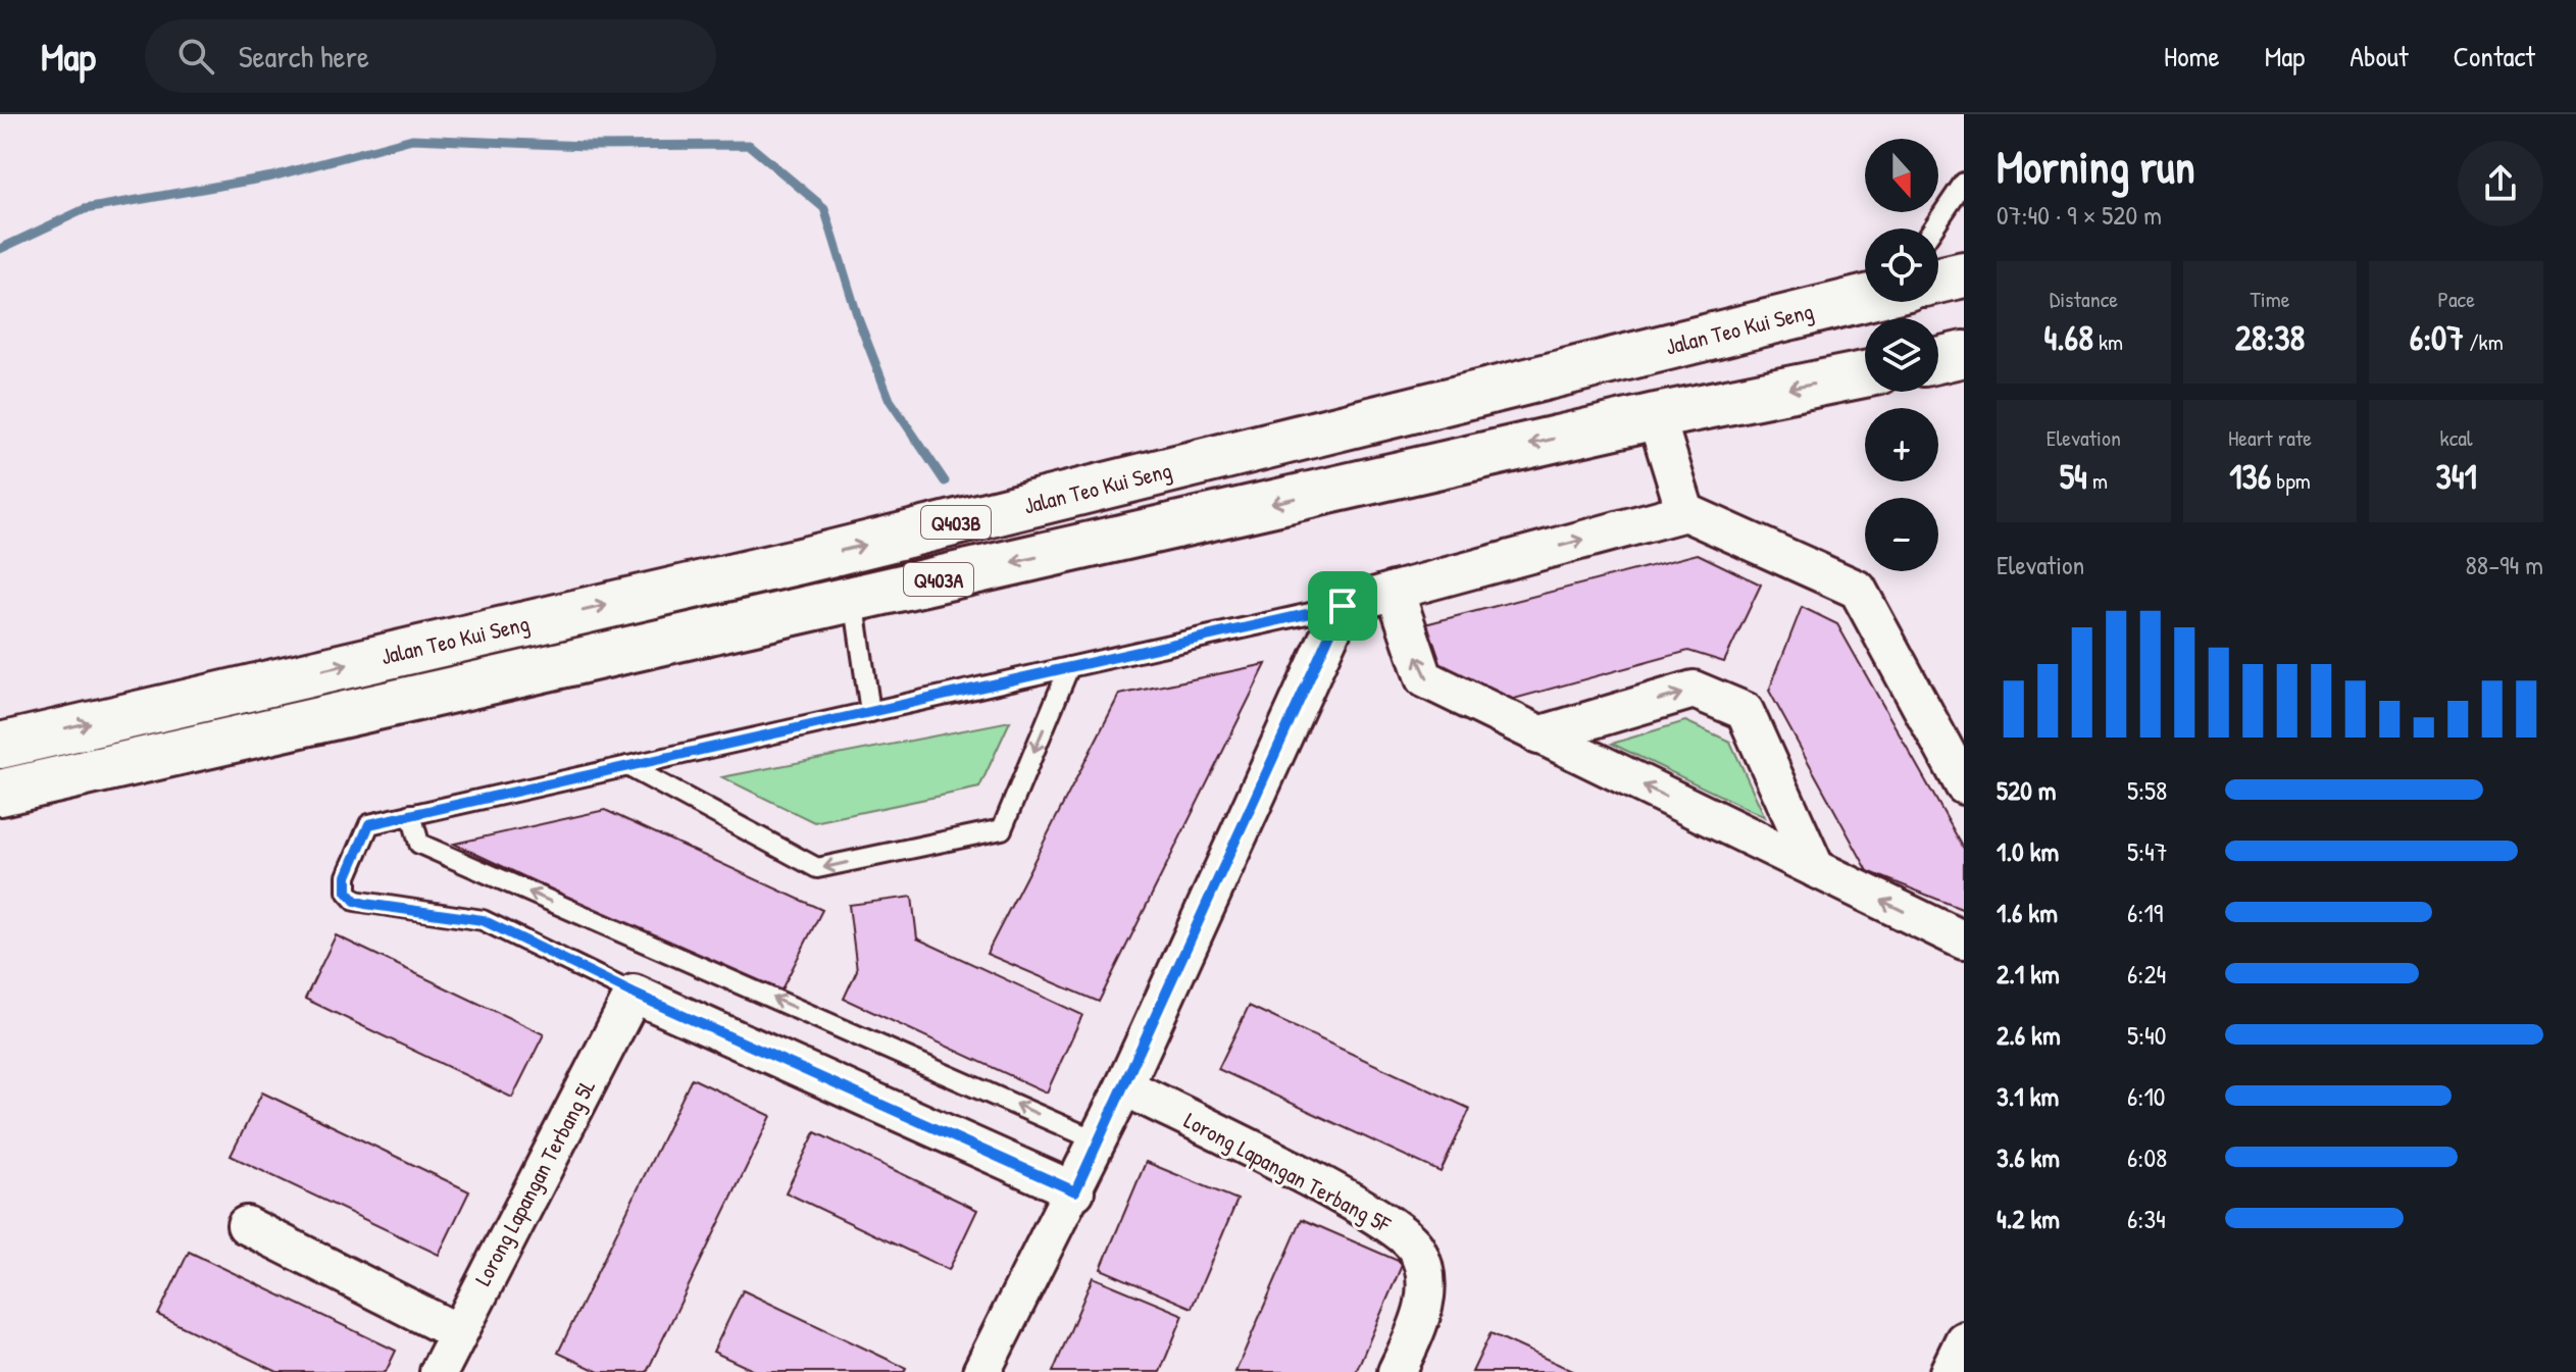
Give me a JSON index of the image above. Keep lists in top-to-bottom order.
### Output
{
  "streets": {
    "highway": ["Jalan Teo Kui Seng", "Q403B", "Q403A"],
    "street": ["Lorong Lapangan Terbang 5F", "Lorong Lapangan Terbang 5L"]
  },
  "north": "bottom",
  "page": {
    "header": "Map",
    "search": "Search here",
    "nav": [
      "Home",
      "Map",
      "About",
      "Contact"
    ],
    "heading": ["Morning run", "07:40 · 9 × 520 m"],
    "map_buttons": ["+", "−"],
    "stats": [
      ["Distance", "4.68 km"],
      ["Time", "28:38"],
      ["Pace", "6:07 /km"],
      ["Elevation", "54 m"],
      ["Heart rate", "136 bpm"],
      ["kcal", "341"]
    ],
    "chart": ["Elevation", "88–94 m"],
    "list": [
      {
        "name": "520 m",
        "note": "5:58"
      },
      {
        "name": "1.0 km",
        "note": "5:47"
      },
      {
        "name": "1.6 km",
        "note": "6:19"
      },
      {
        "name": "2.1 km",
        "note": "6:24"
      },
      {
        "name": "2.6 km",
        "note": "5:40"
      },
      {
        "name": "3.1 km",
        "note": "6:10"
      },
      {
        "name": "3.6 km",
        "note": "6:08"
      },
      {
        "name": "4.2 km",
        "note": "6:34"
      }
    ]
  }
}
